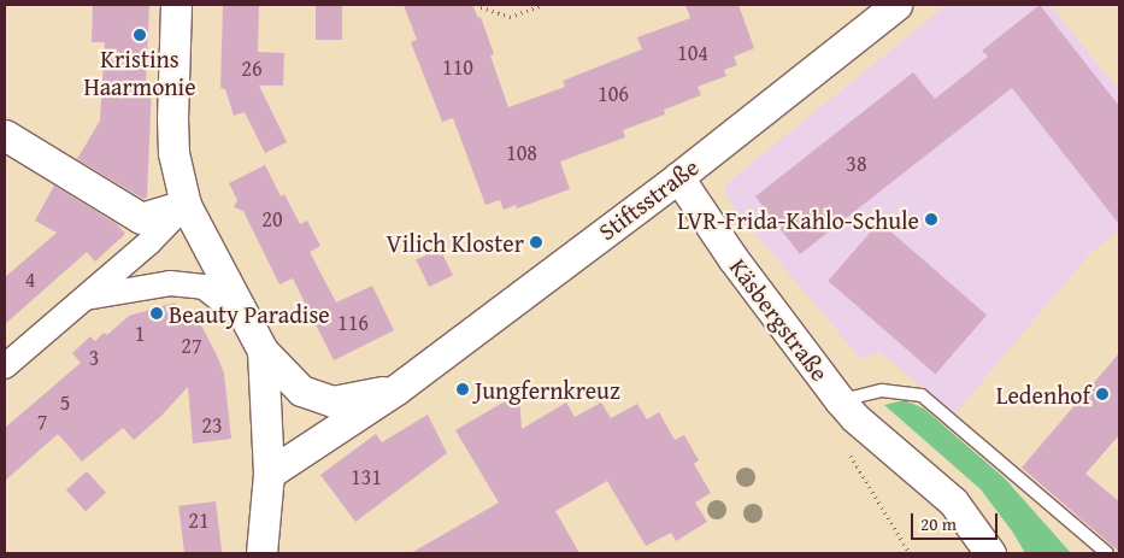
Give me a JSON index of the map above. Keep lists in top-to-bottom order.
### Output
{
  "streets": {
    "street": ["Stiftsstraße", "Käsbergstraße"]
  },
  "crossings": [
    ["Stiftsstraße", "Käsbergstraße"]
  ],
  "places": [
    "Kristins Haarmonie",
    "LVR-Frida-Kahlo-Schule",
    "Vilich Kloster",
    "Beauty Paradise",
    "Jungfernkreuz",
    "Ledenhof"
  ],
  "house_numbers": [
    "104",
    "110",
    "26",
    "106",
    "108",
    "38",
    "20",
    "4",
    "116",
    "1",
    "27",
    "3",
    "5",
    "7",
    "23",
    "131",
    "21"
  ],
  "scale_bar": "20 m"
}
